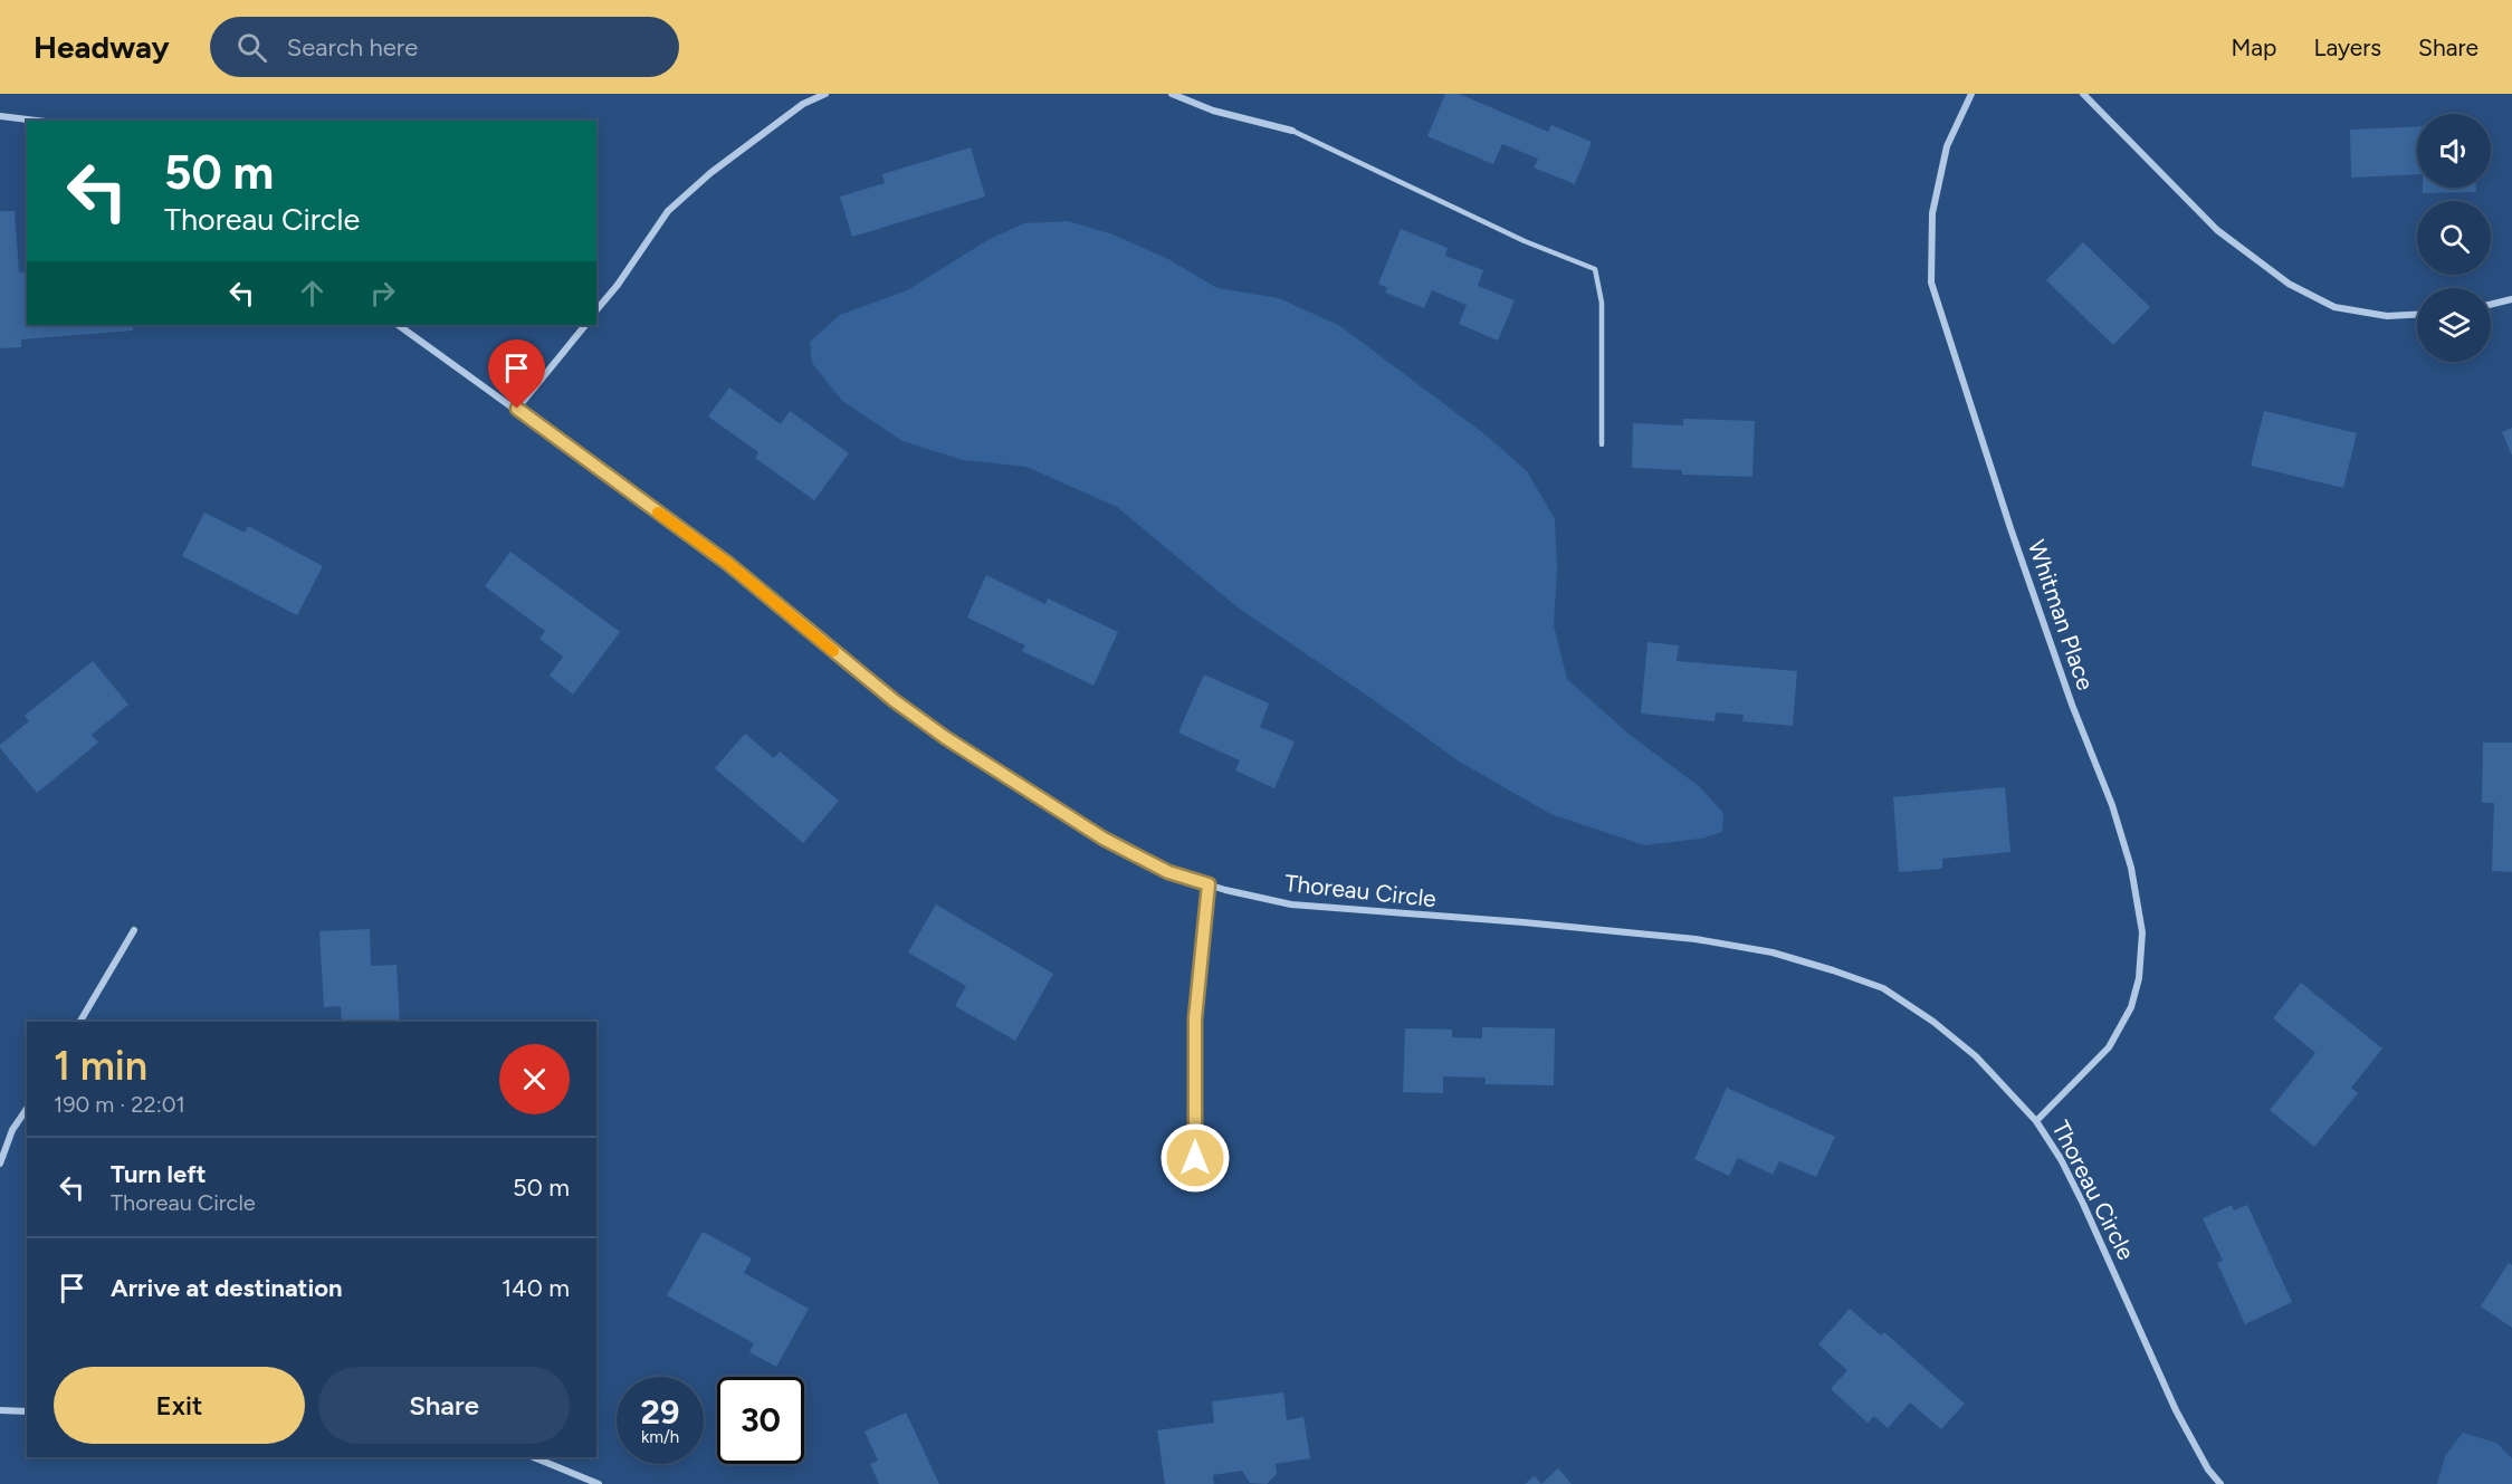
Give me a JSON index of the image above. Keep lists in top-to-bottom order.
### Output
{
  "streets": {
    "street": ["Whitman Place", "Thoreau Circle"]
  },
  "crossings": [
    ["Whitman Place", "Thoreau Circle"]
  ],
  "page": {
    "header": "Headway",
    "search": "Search here",
    "nav": ["Map", "Layers", "Share"],
    "turn": ["50 m", "Thoreau Circle"],
    "heading": ["1 min", "190 m · 22:01"],
    "list": [
      {
        "name": "Turn left",
        "note": "Thoreau Circle",
        "value": "50 m"
      },
      {
        "name": "Arrive at destination",
        "value": "140 m"
      }
    ],
    "buttons": ["Exit", "Share"],
    "speed": "29 km/h",
    "limit": "30"
  }
}
